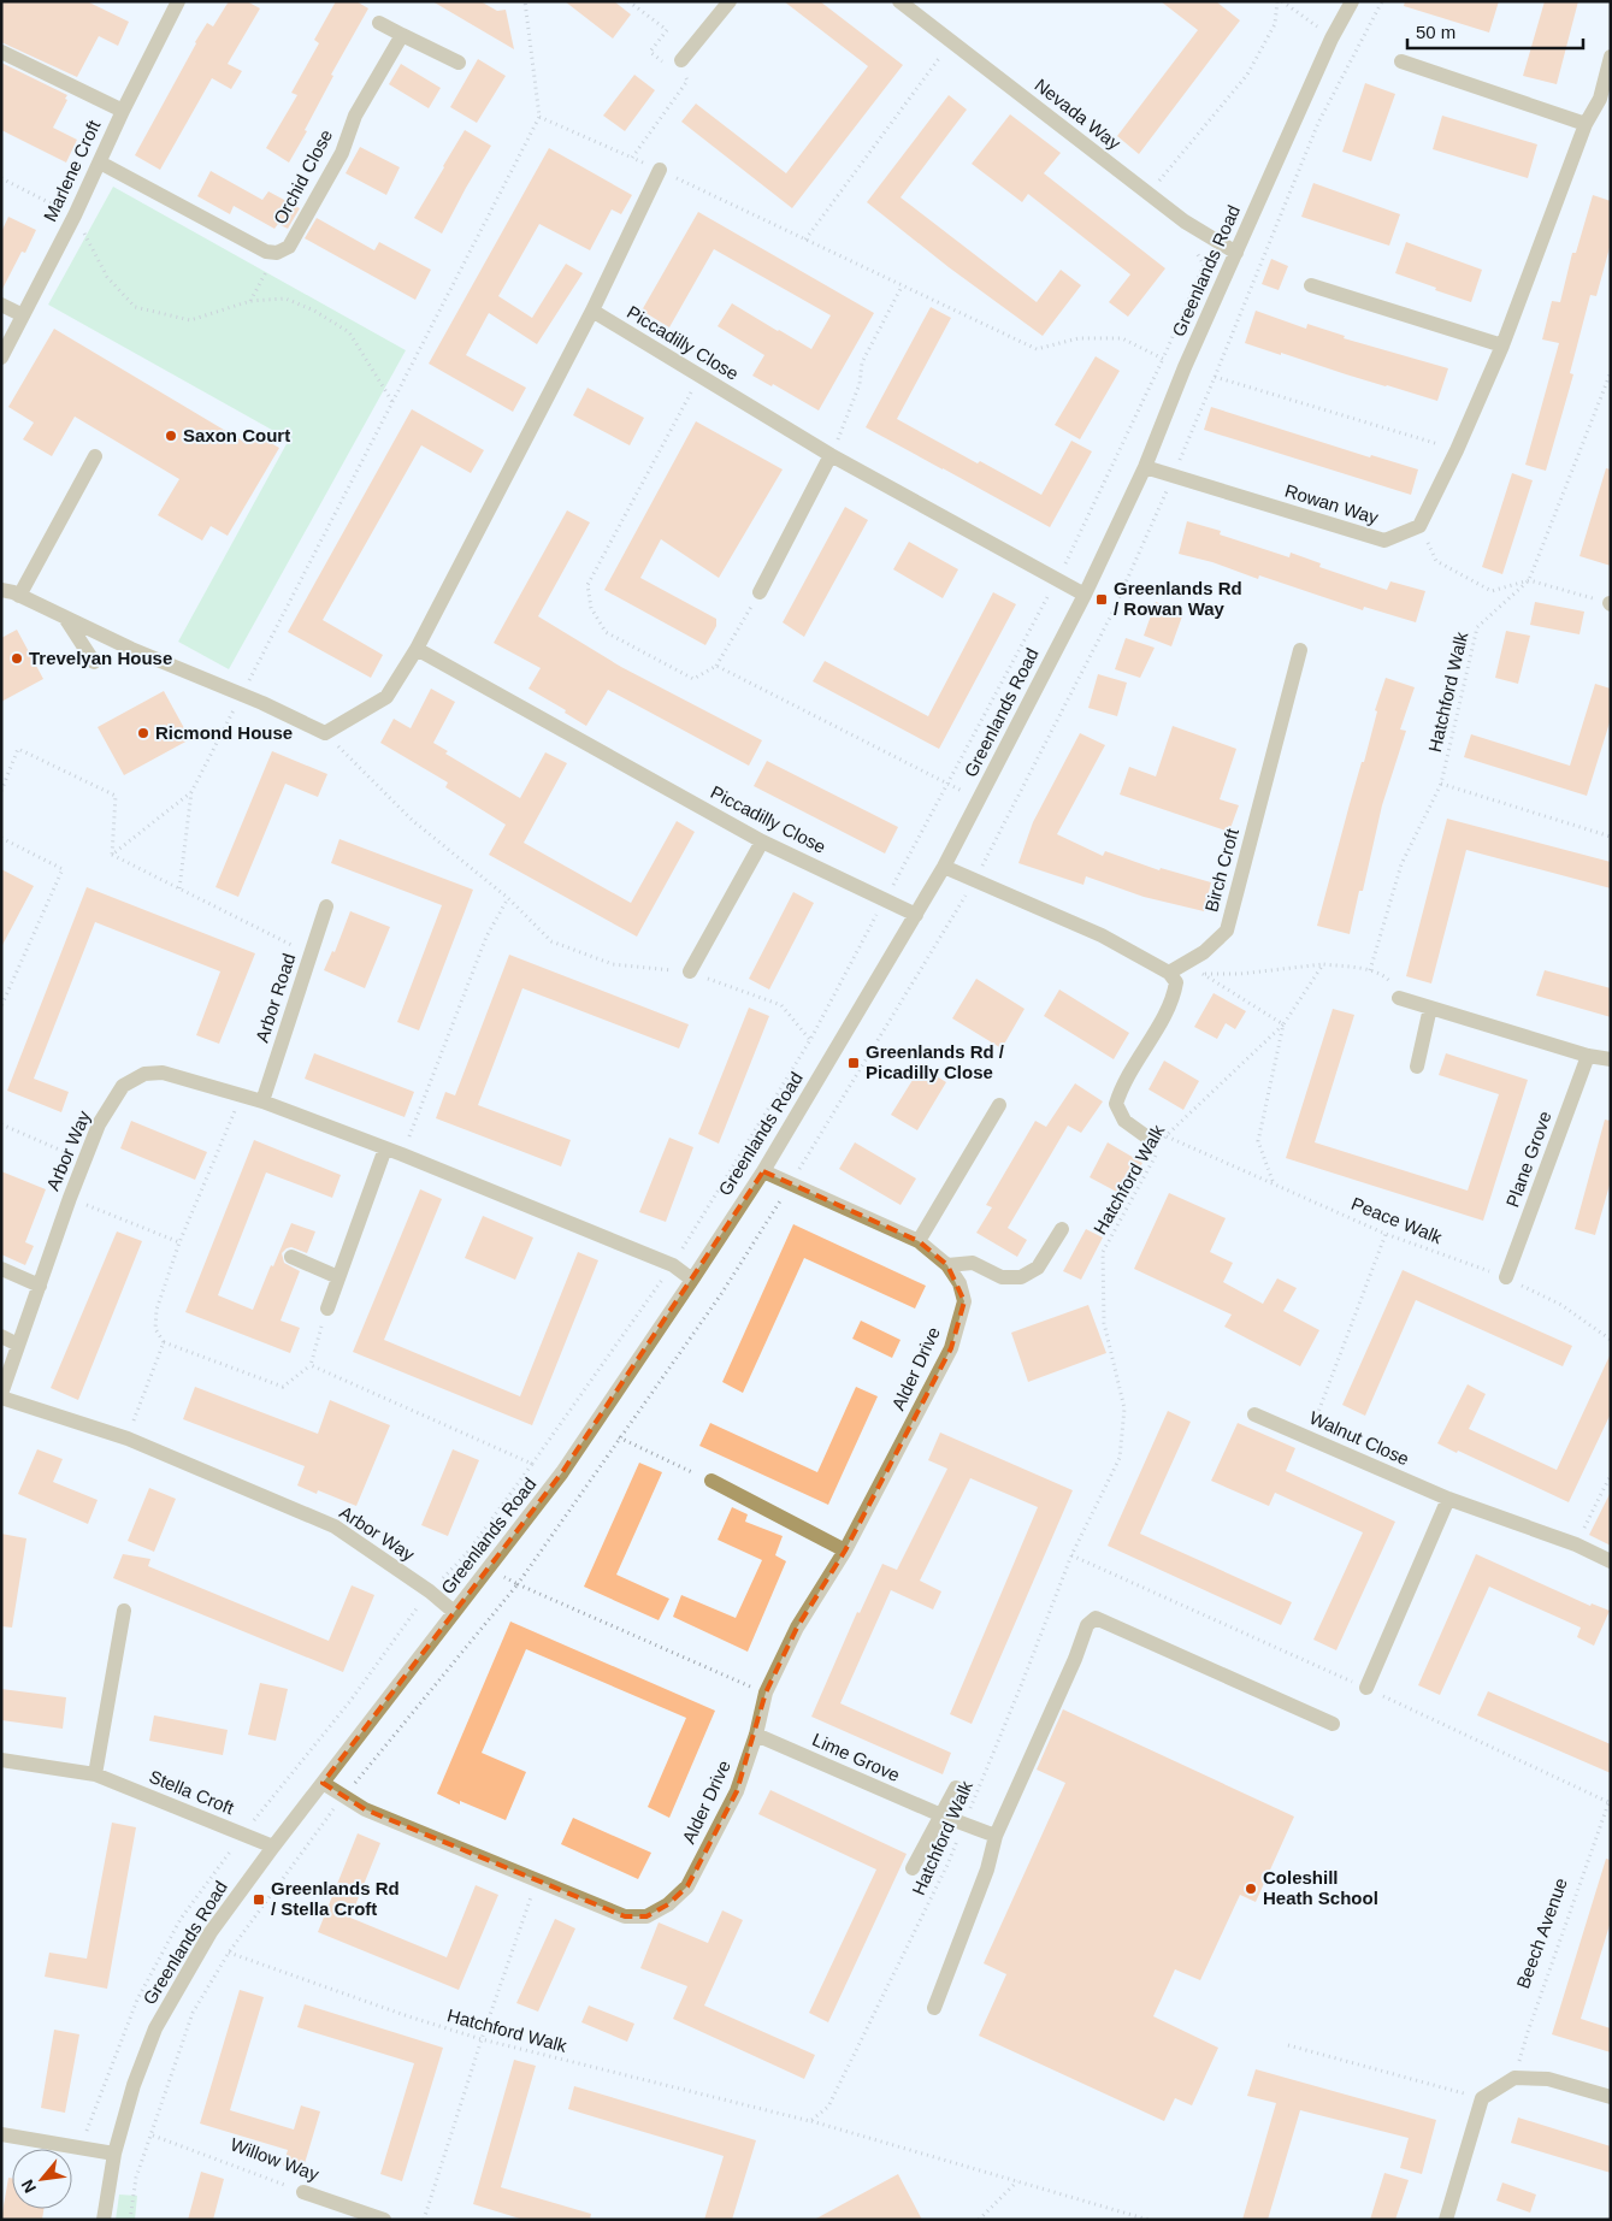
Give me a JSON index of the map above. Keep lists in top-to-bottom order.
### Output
{
  "streets": {
    "street": [
      "Nevada Way",
      "Marlene Croft",
      "Orchid Close",
      "Greenlands Road",
      "Piccadilly Close",
      "Rowan Way",
      "Birch Croft",
      "Arbor Road",
      "Arbor Way",
      "Plane Grove",
      "Alder Drive",
      "Walnut Close",
      "Lime Grove",
      "Stella Croft",
      "Willow Way"
    ],
    "path": ["Hatchford Walk", "Peace Walk", "Beech Avenue"]
  },
  "crossings": [
    ["Nevada Way", "Greenlands Road"],
    ["Greenlands Road", "Piccadilly Close"],
    ["Greenlands Road", "Rowan Way"],
    ["Greenlands Road", "Arbor Way"],
    ["Greenlands Road", "Alder Drive"],
    ["Greenlands Road", "Stella Croft"],
    ["Hatchford Walk", "Peace Walk"],
    ["Hatchford Walk", "Lime Grove"],
    ["Arbor Road", "Arbor Way"],
    ["Plane Grove", "Peace Walk"],
    ["Alder Drive", "Lime Grove"]
  ],
  "places": {
    "other": [
      "Saxon Court",
      "Trevelyan House",
      "Ricmond House",
      "Coleshill Heath School"
    ],
    "transit": ["Greenlands Rd / Rowan Way", "Greenlands Rd / Picadilly Close", "Greenlands Rd / Stella Croft"]
  },
  "scale_bar": "50 m",
  "north": "bottom left"
}
